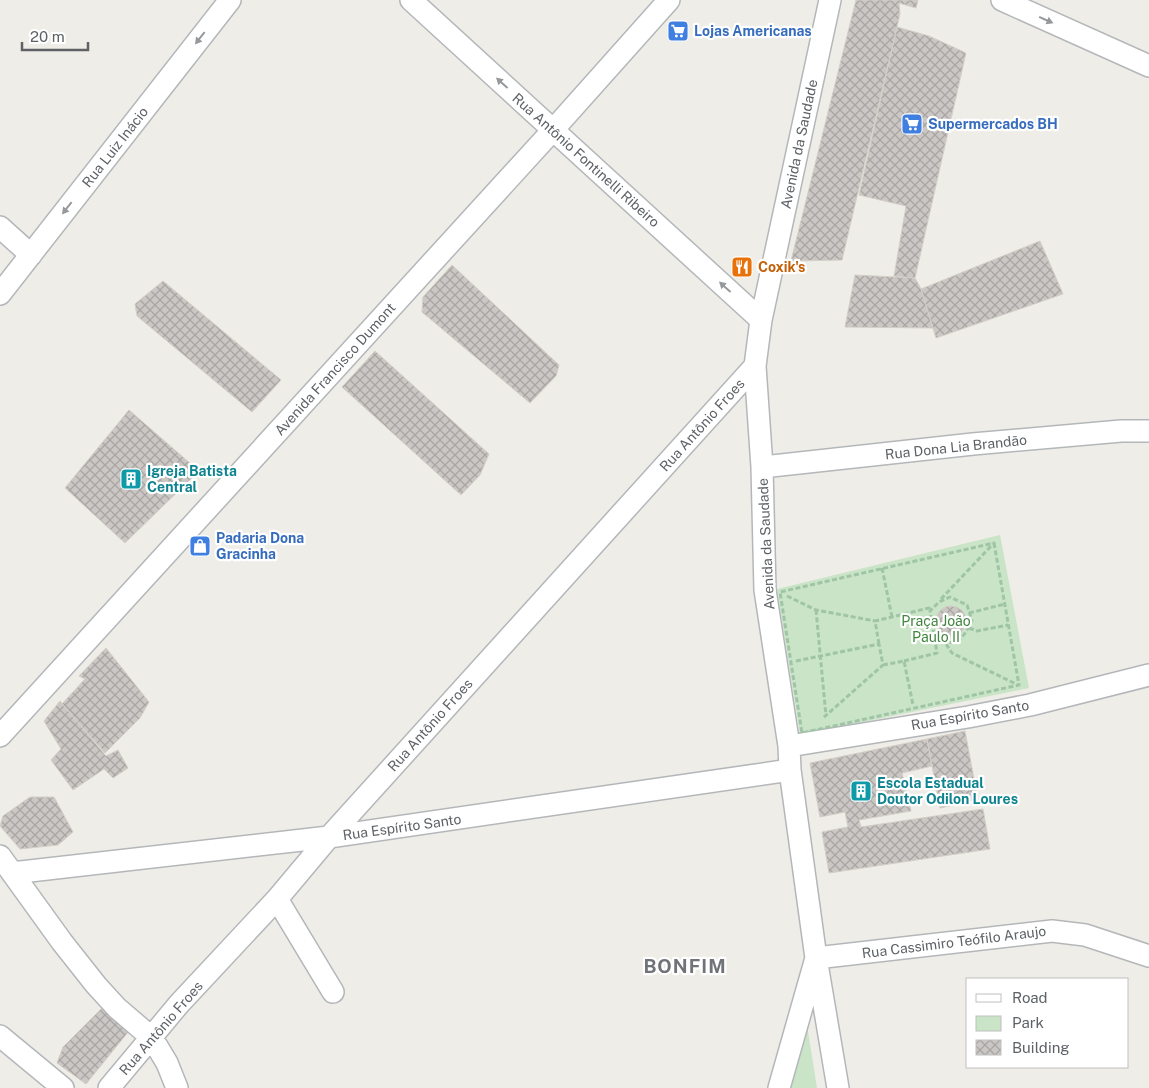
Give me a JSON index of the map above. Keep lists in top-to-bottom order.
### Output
{
  "streets": {
    "street": [
      "Avenida da Saudade",
      "Rua Luiz Inácio",
      "Rua Antônio Fontinelli Ribeiro",
      "Avenida Francisco Dumont",
      "Rua Antônio Froes",
      "Rua Dona Lia Brandão",
      "Rua Espírito Santo",
      "Rua Cassimiro Teófilo Araujo"
    ]
  },
  "crossings": [
    ["Avenida da Saudade", "Rua Antônio Fontinelli Ribeiro"],
    ["Avenida da Saudade", "Rua Antônio Froes"],
    ["Avenida da Saudade", "Rua Dona Lia Brandão"],
    ["Avenida da Saudade", "Rua Espírito Santo"],
    ["Avenida da Saudade", "Rua Cassimiro Teófilo Araujo"],
    ["Rua Antônio Fontinelli Ribeiro", "Avenida Francisco Dumont"],
    ["Rua Antônio Froes", "Rua Espírito Santo"]
  ],
  "one_way": ["Rua Luiz Inácio", "Rua Antônio Fontinelli Ribeiro"],
  "districts": ["BONFIM"],
  "parks": ["Praça João Paulo II"],
  "places": {
    "supermarket": ["Lojas Americanas", "Supermercados BH"],
    "restaurant": ["Coxik's"],
    "building": ["Igreja Batista Central", "Escola Estadual Doutor Odilon Loures"],
    "shop": ["Padaria Dona Gracinha"]
  },
  "legend": ["Road", "Park", "Building"],
  "scale_bar": "20 m"
}
